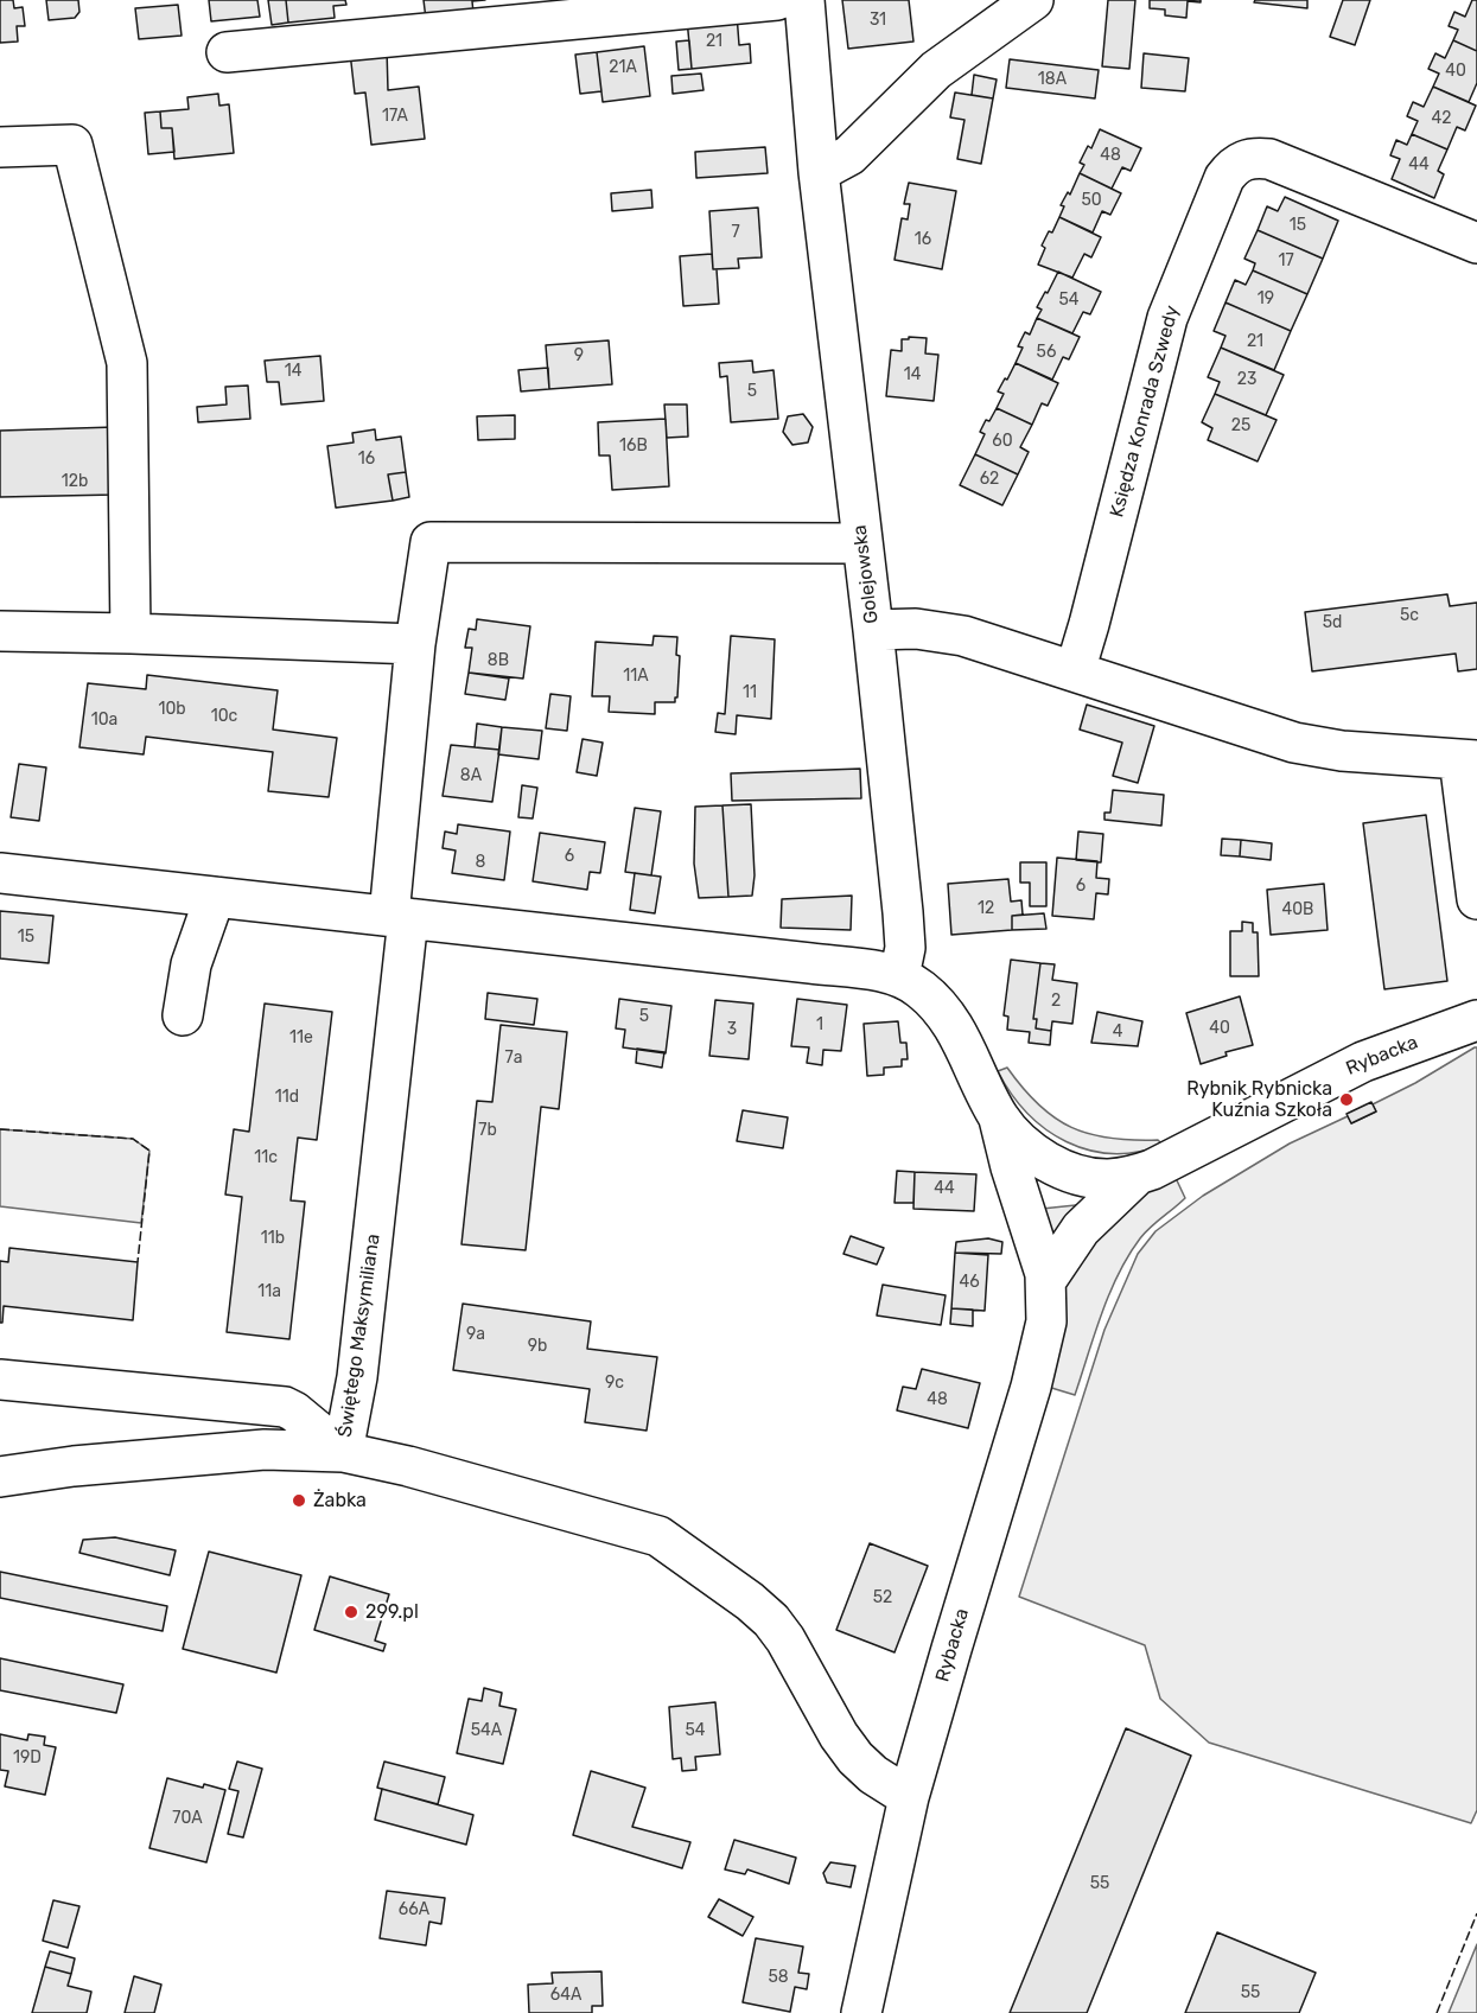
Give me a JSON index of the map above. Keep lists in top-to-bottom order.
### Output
{
  "streets": {
    "street": [
      "Księdza Konrada Szwedy",
      "Golejowska",
      "Rybacka",
      "Świętego Maksymiliana"
    ]
  },
  "crossings": [
    ["Golejowska", "Świętego Maksymiliana"]
  ],
  "places": ["Rybnik Rybnicka Kuźnia Szkoła", "Żabka", "299.pl"],
  "house_numbers": [
    "31",
    "21",
    "21A",
    "40",
    "18A",
    "17A",
    "42",
    "48",
    "44",
    "50",
    "15",
    "7",
    "16",
    "17",
    "19",
    "54",
    "21",
    "56",
    "9",
    "14",
    "14",
    "23",
    "5",
    "25",
    "60",
    "16B",
    "16",
    "62",
    "12b",
    "5c",
    "5d",
    "8B",
    "11A",
    "11",
    "10b",
    "10c",
    "10a",
    "8A",
    "6",
    "8",
    "6",
    "12",
    "40B",
    "15",
    "2",
    "5",
    "1",
    "40",
    "3",
    "4",
    "11e",
    "7a",
    "11d",
    "7b",
    "11c",
    "44",
    "11b",
    "46",
    "11a",
    "9a",
    "9b",
    "9c",
    "48",
    "52",
    "54A",
    "54",
    "19D",
    "70A",
    "55",
    "66A",
    "58",
    "55",
    "64A"
  ]
}
